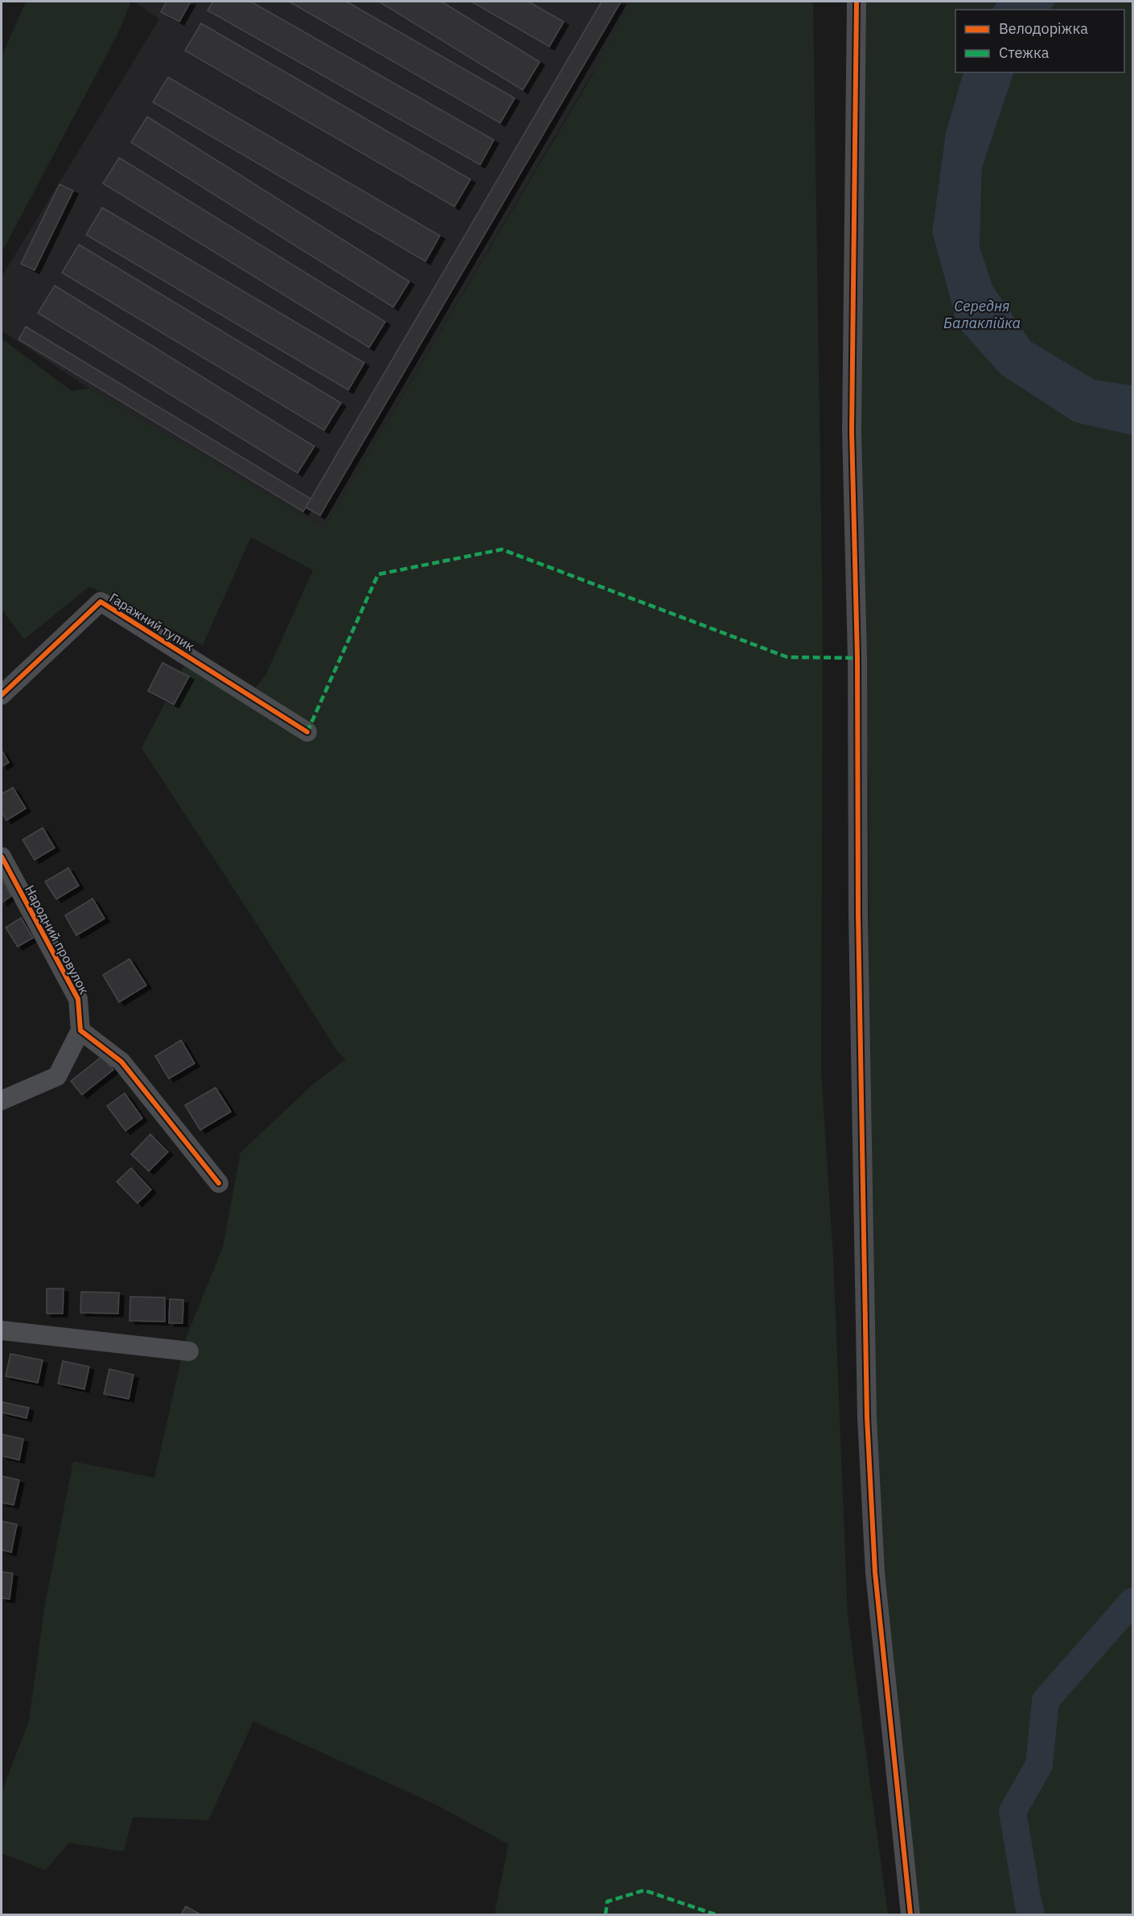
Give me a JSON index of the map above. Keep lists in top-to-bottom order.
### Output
{
  "streets": {
    "street": ["Гаражний тупик", "Народний провулок"]
  },
  "water": ["Середня Балаклійка"],
  "legend": ["Велодоріжка", "Стежка"]
}
